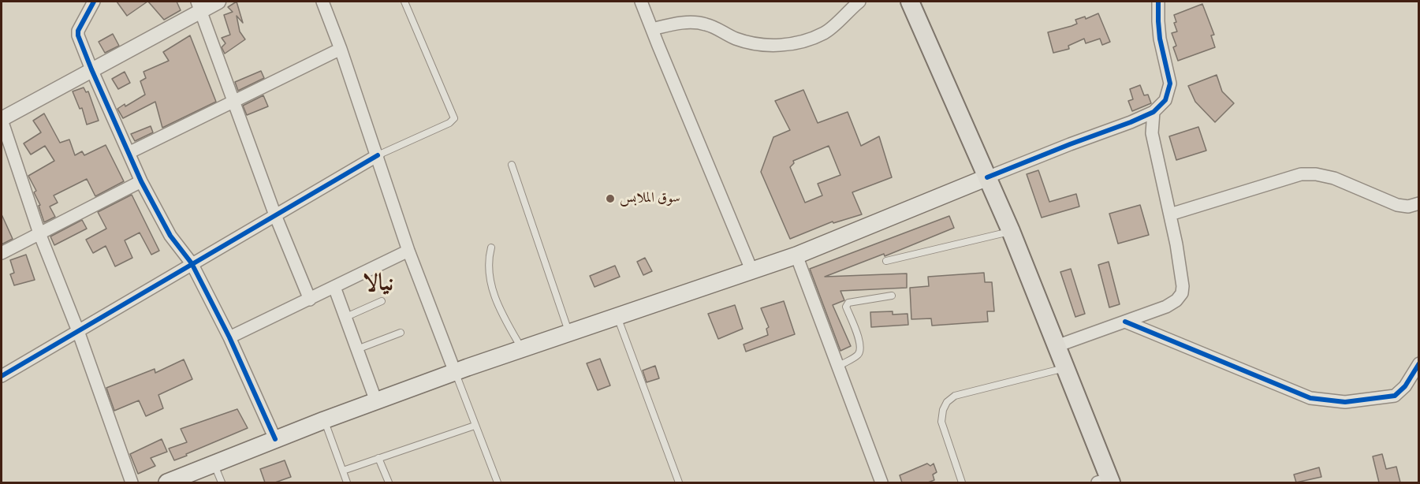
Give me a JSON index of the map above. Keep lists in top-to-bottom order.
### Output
{
  "districts": ["نيالا"],
  "places": ["سوق الملابس"]
}
